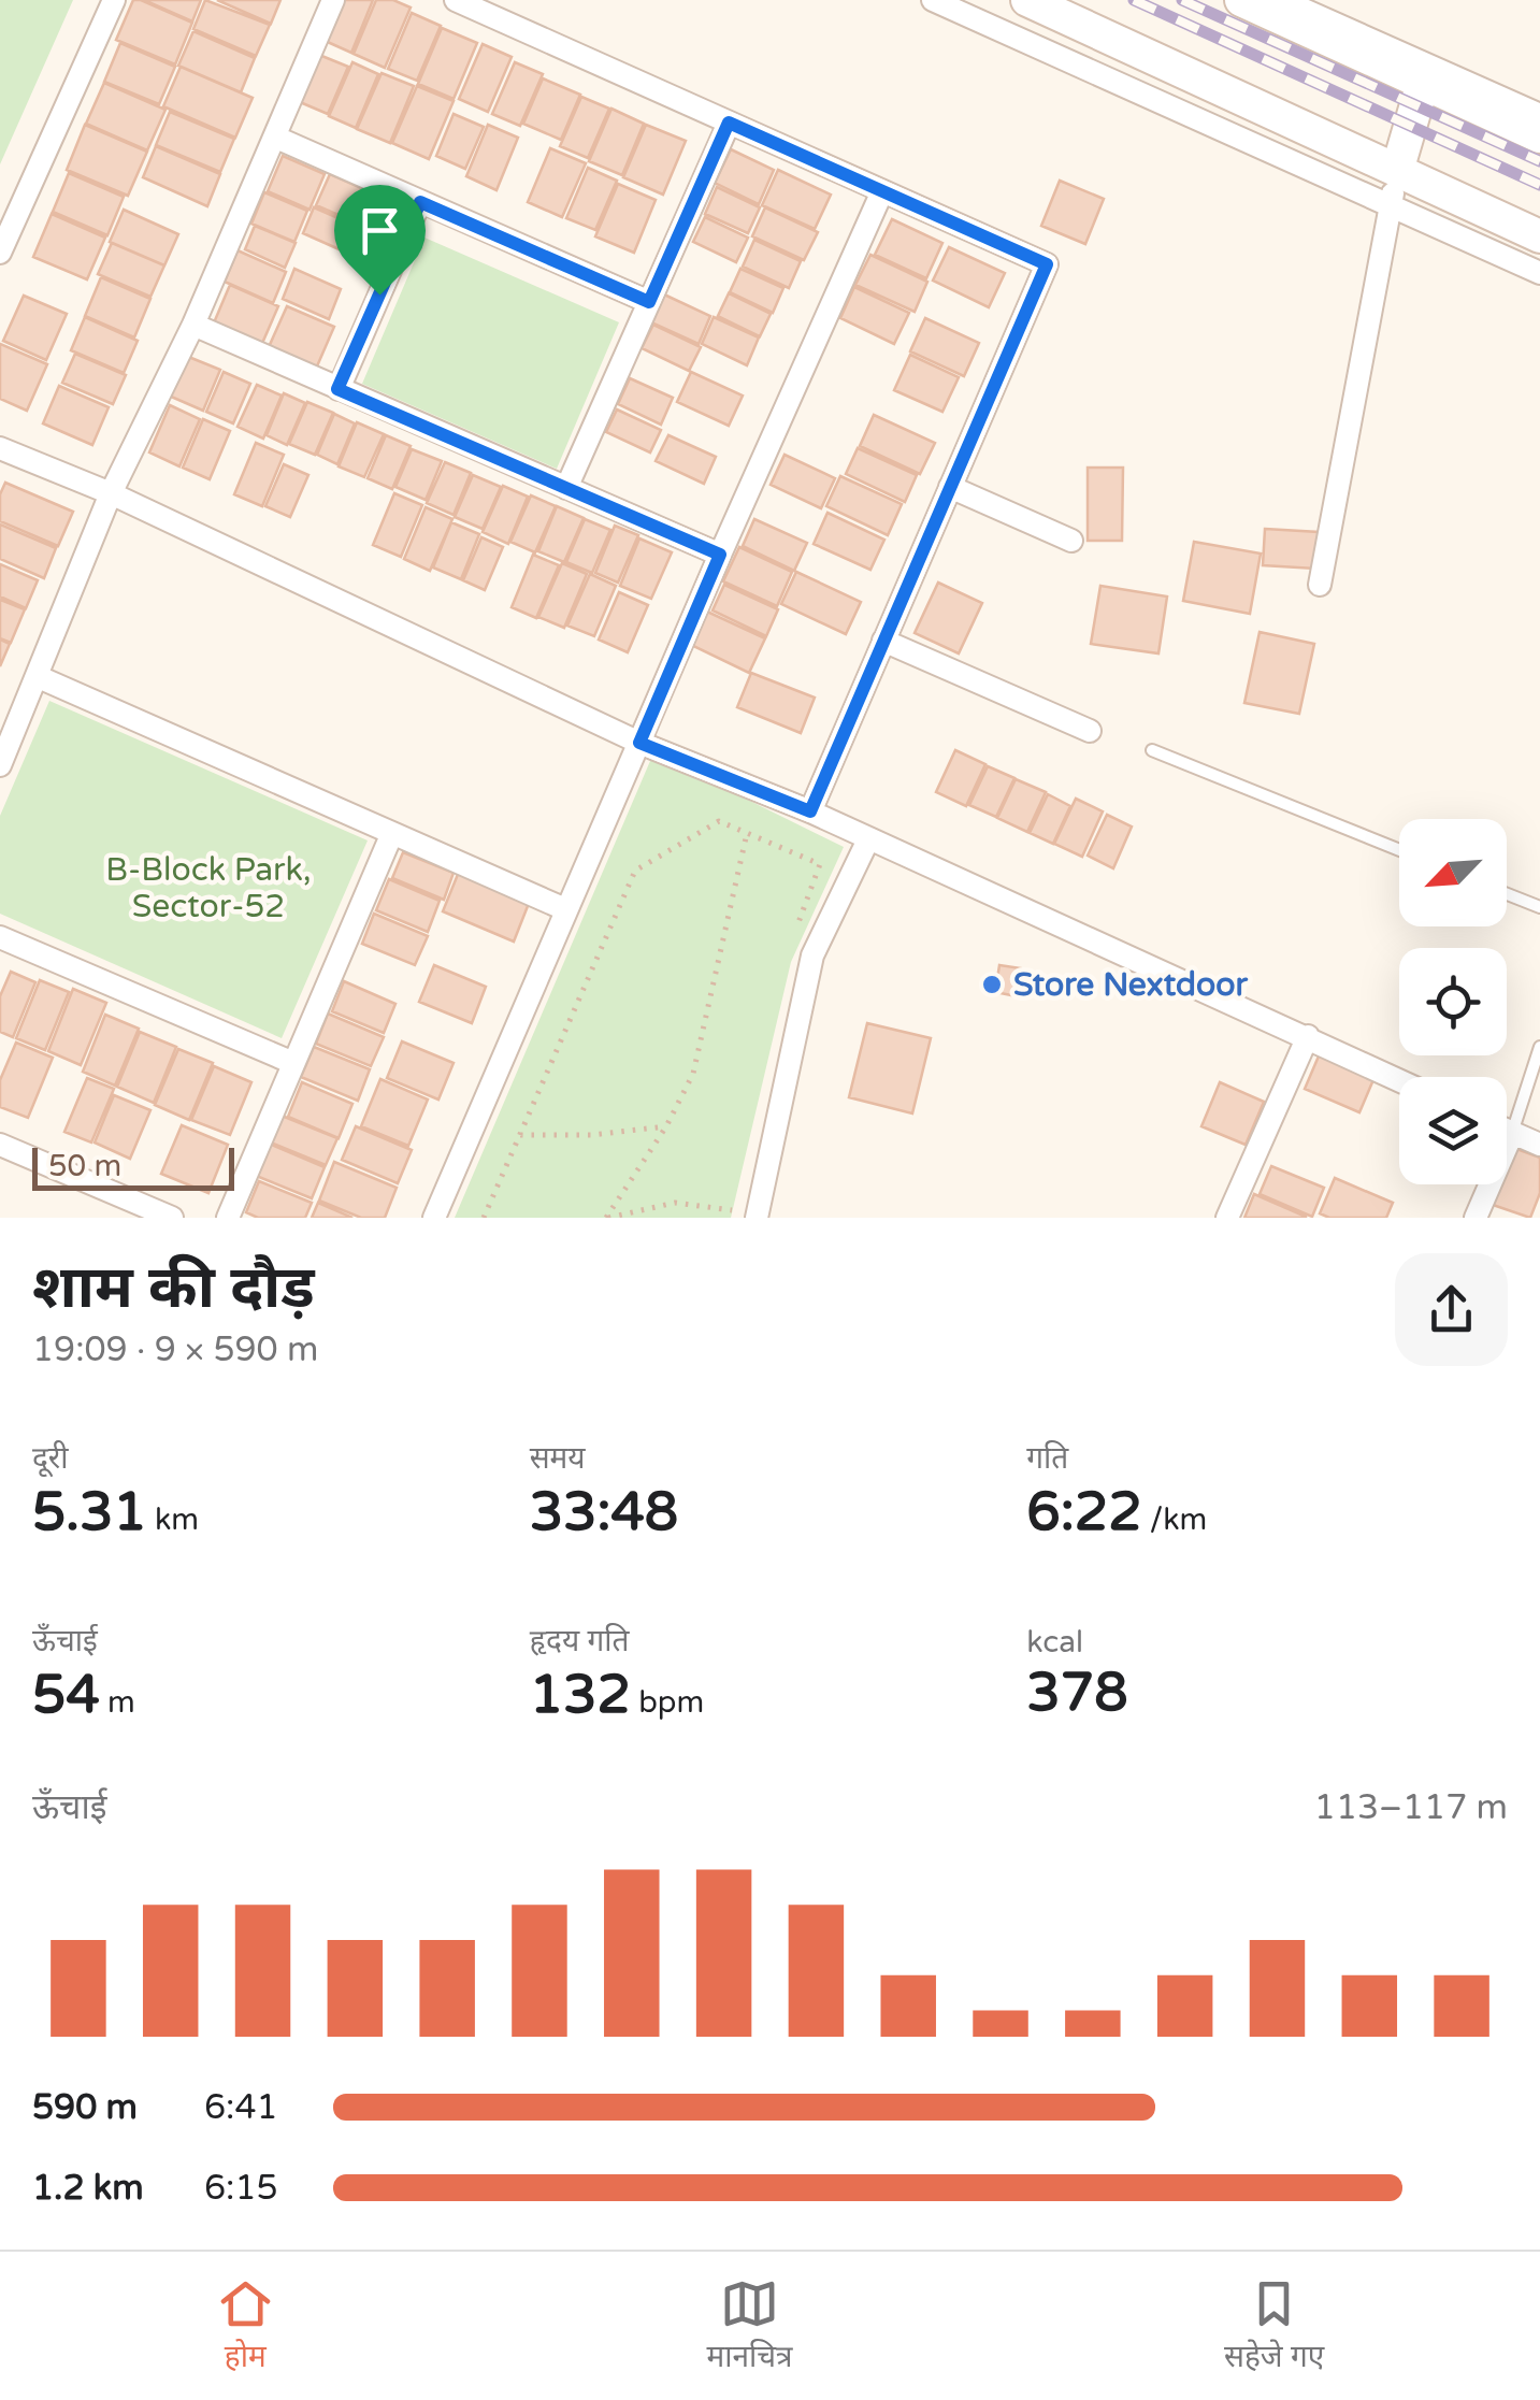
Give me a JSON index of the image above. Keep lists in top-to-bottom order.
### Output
{
  "parks": ["B-Block Park, Sector-52"],
  "places": ["Store Nextdoor"],
  "scale_bar": "50 m",
  "north": "bottom left",
  "page": {
    "scale": "50 m",
    "heading": ["शाम की दौड़", "19:09 · 9 × 590 m"],
    "stats": [
      ["दूरी", "5.31 km"],
      ["समय", "33:48"],
      ["गति", "6:22 /km"],
      ["ऊँचाई", "54 m"],
      ["हृदय गति", "132 bpm"],
      ["kcal", "378"]
    ],
    "chart": ["ऊँचाई", "113–117 m"],
    "list": [
      {
        "name": "590 m",
        "note": "6:41"
      },
      {
        "name": "1.2 km",
        "note": "6:15"
      }
    ],
    "tabs": ["होम", "मानचित्र", "सहेजे गए"]
  }
}
